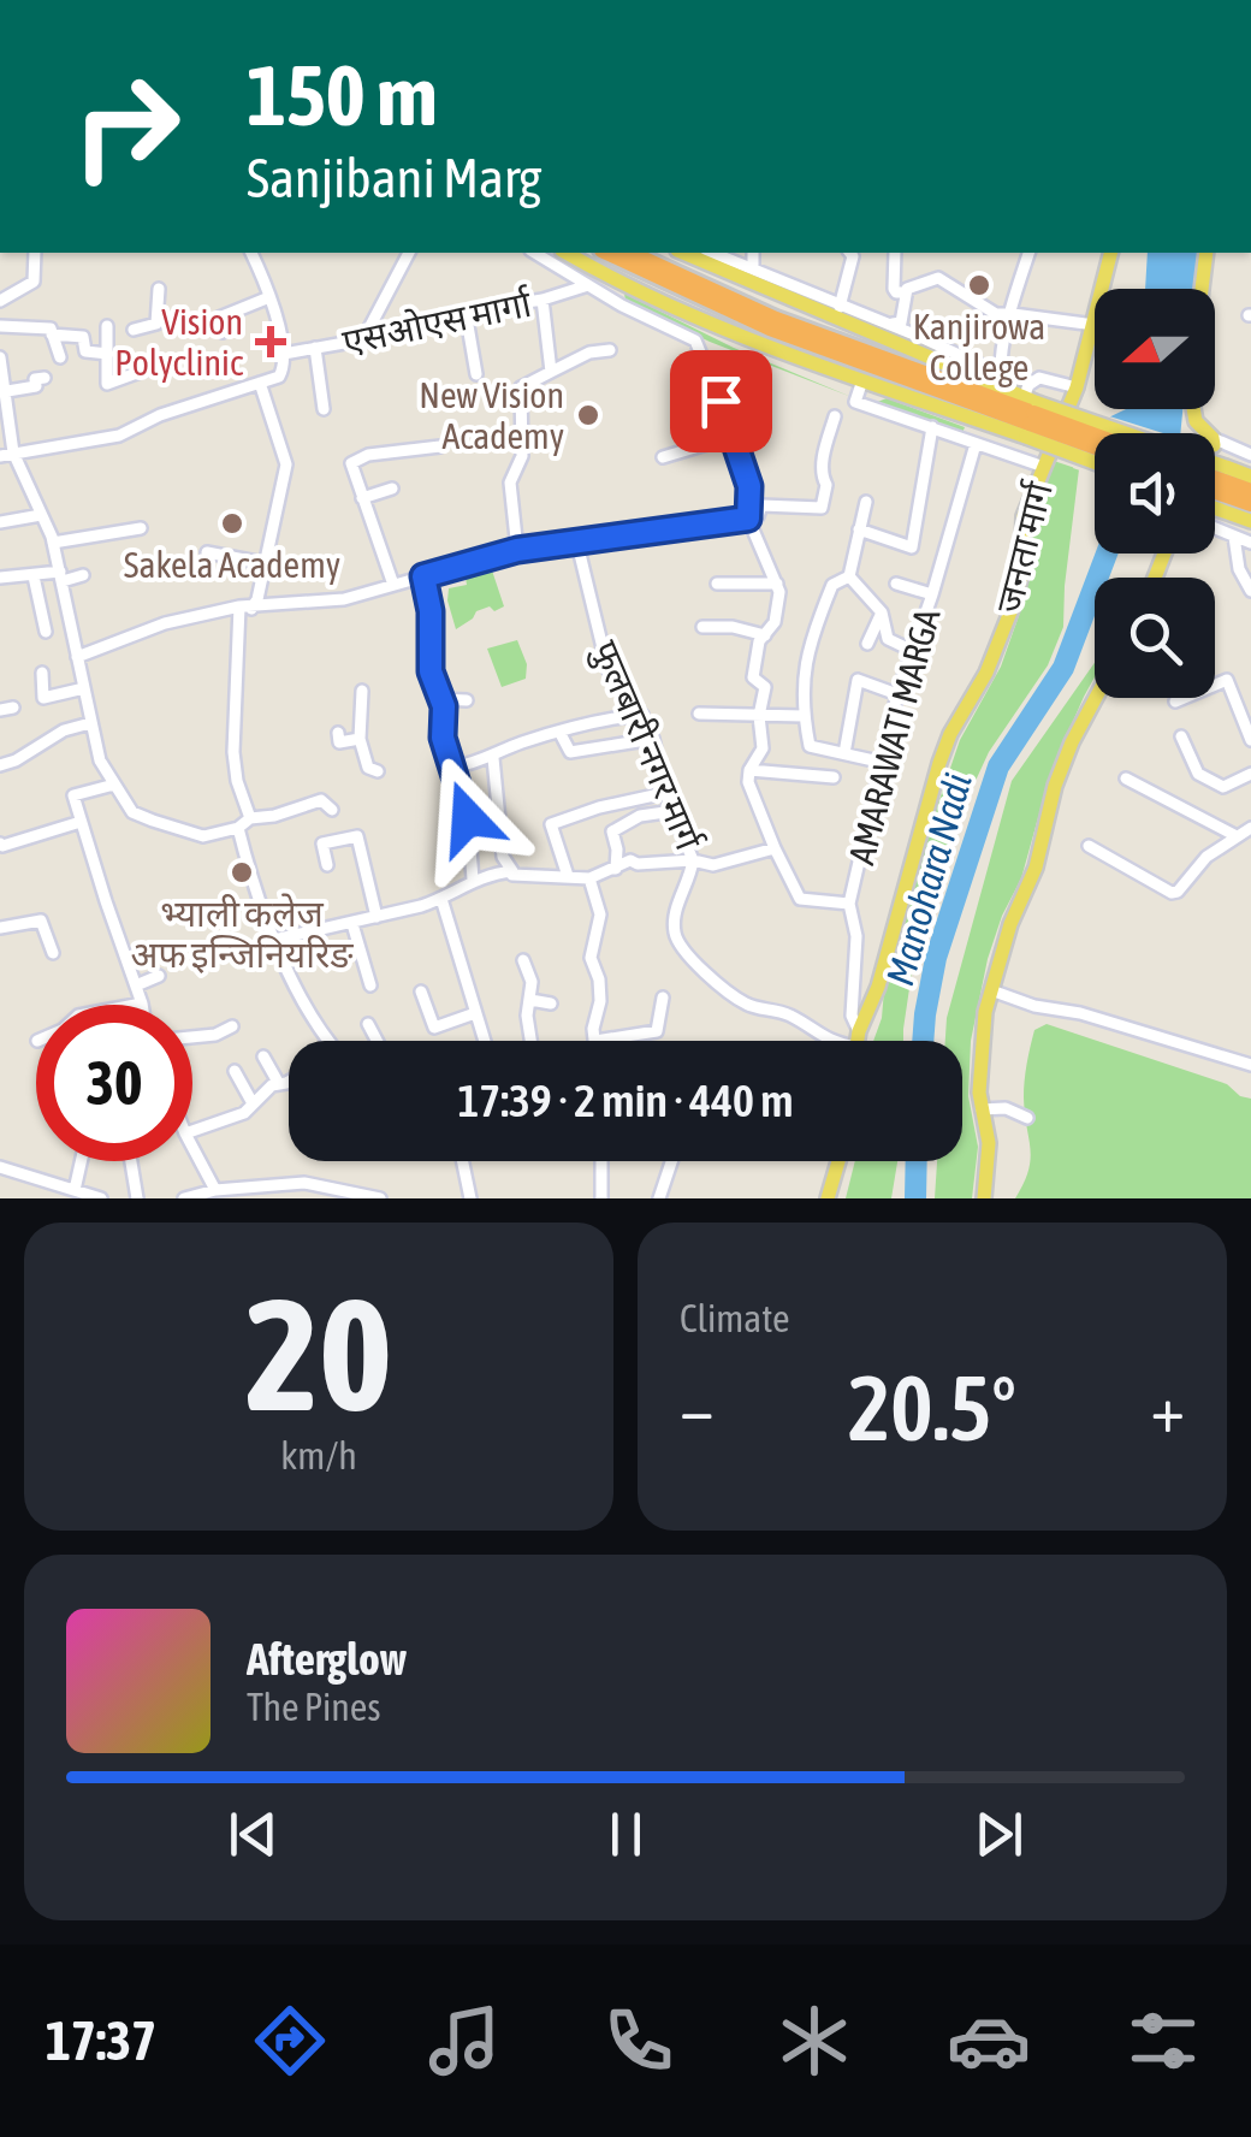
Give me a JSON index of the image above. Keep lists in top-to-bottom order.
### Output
{
  "streets": {
    "main road": ["जनता मार्ग"],
    "street": ["एसओएस मार्गा", "AMARAWATI MARGA", "फुलबारी नगर मार्ग"]
  },
  "water": ["Manohara Nadi"],
  "places": {
    "other": [
      "Kanjirowa College",
      "New Vision Academy",
      "Sakela Academy",
      "भ्याली कलेज अफ इन्जिनियरिङ"
    ],
    "health": ["Vision Polyclinic"]
  },
  "north": "left",
  "page": {
    "turn": ["150 m", "Sanjibani Marg"],
    "limit": "30",
    "trip": "17:39 · 2 min · 440 m",
    "tile": [
      ["20", "km/h"],
      "Climate"
    ],
    "heat": ["−", "20.5°", "+"],
    "song": ["Afterglow", "The Pines"],
    "tabs": "17:37"
  }
}
